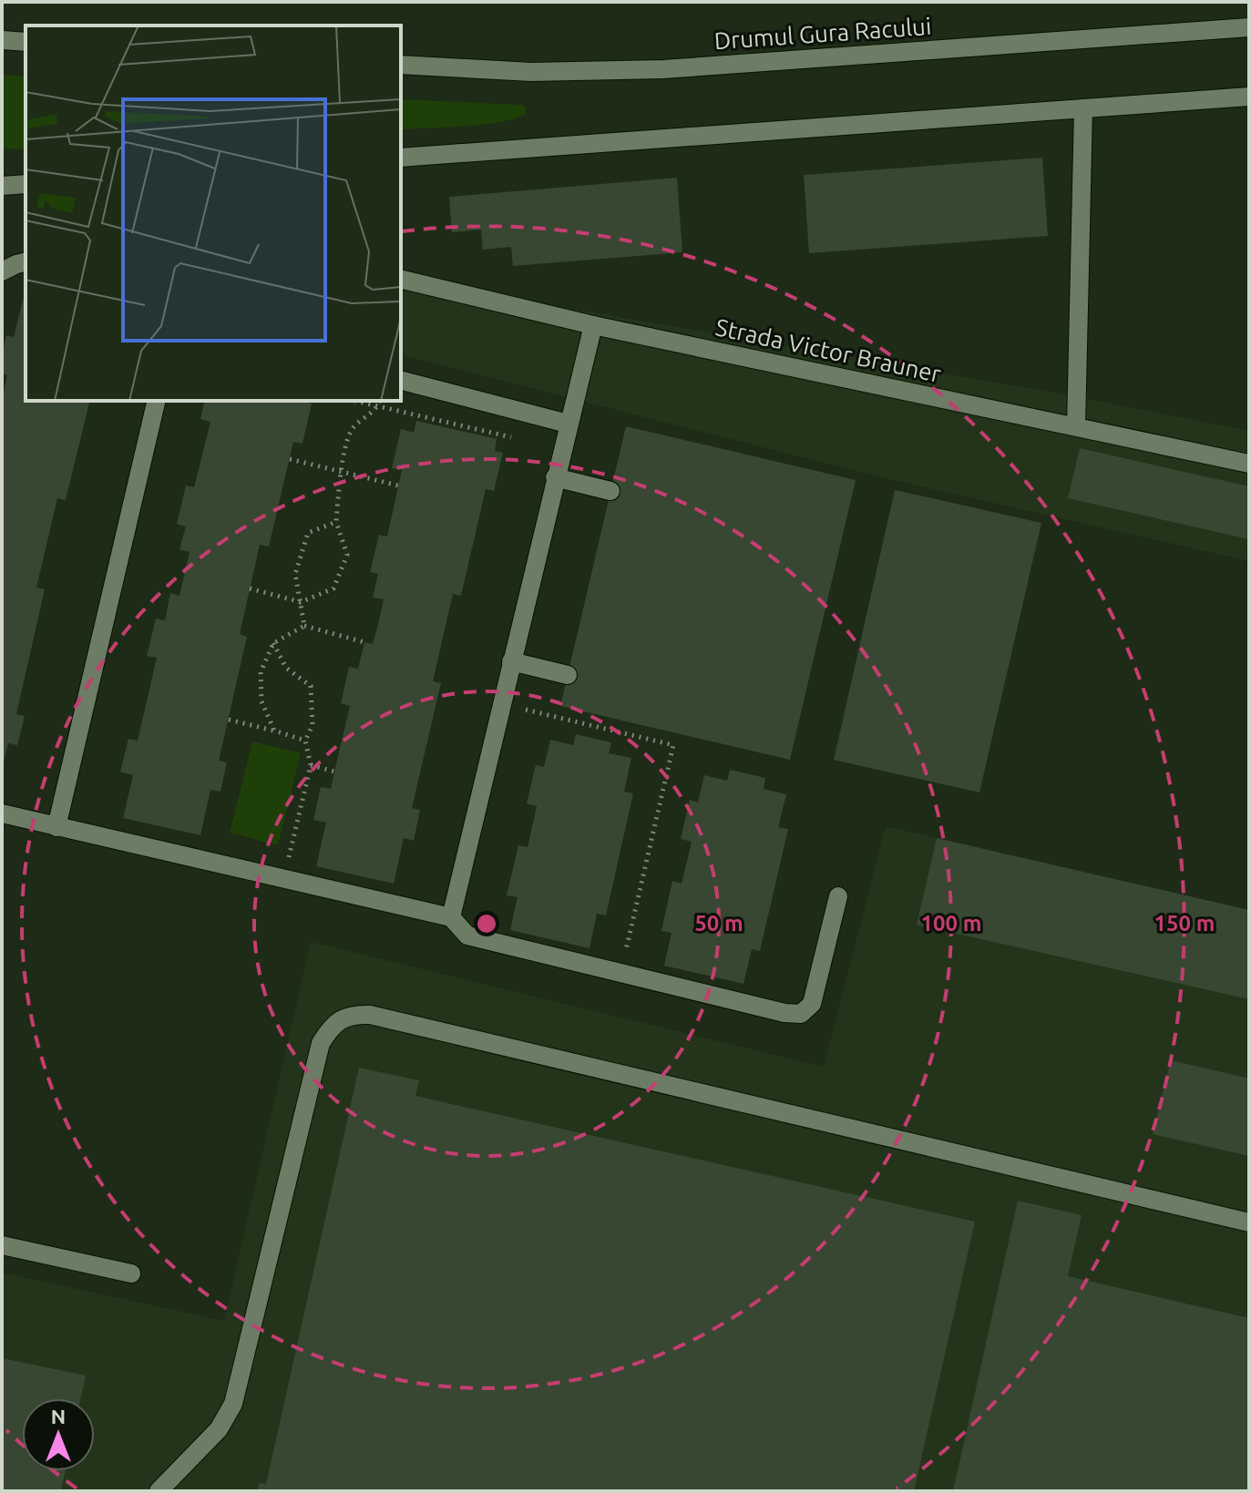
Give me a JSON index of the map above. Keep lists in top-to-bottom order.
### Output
{
  "streets": {
    "street": ["Drumul Gura Racului", "Strada Victor Brauner"]
  },
  "north": "top",
  "rings": ["50 m", "100 m", "150 m"]
}
